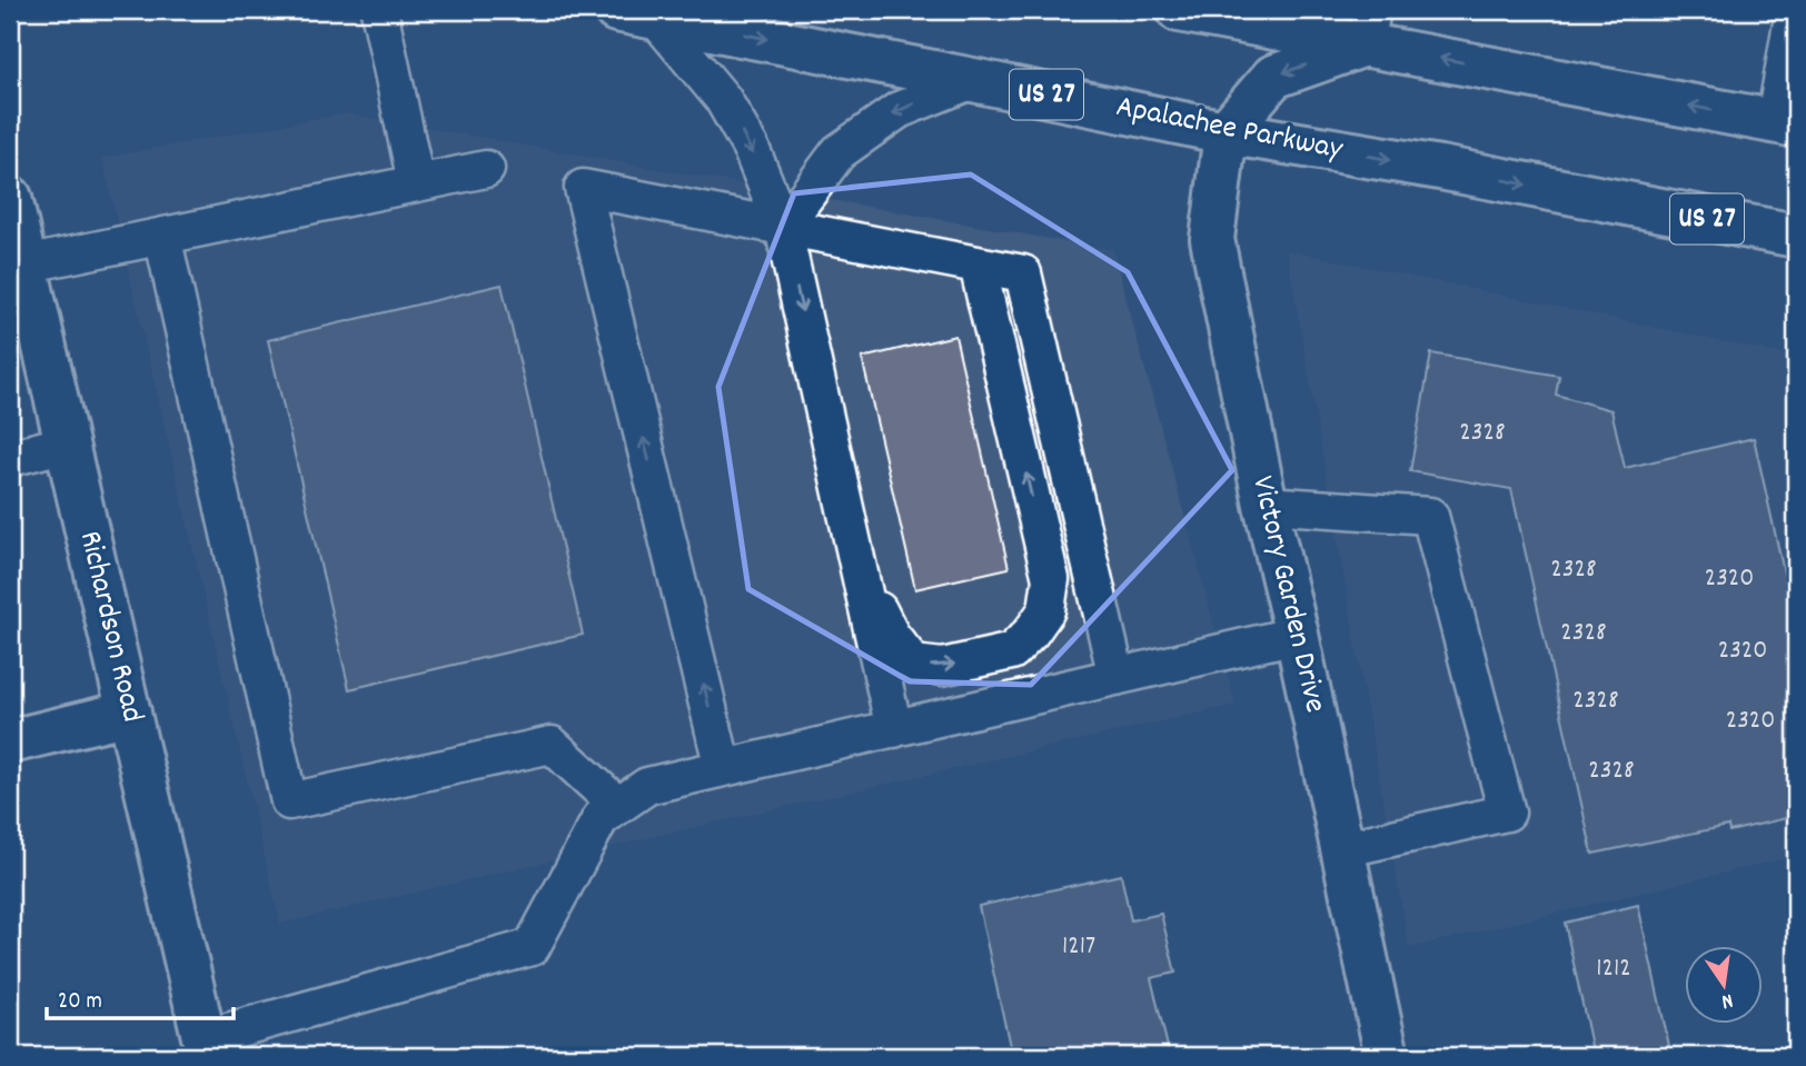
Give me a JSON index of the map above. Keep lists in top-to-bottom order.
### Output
{
  "streets": {
    "main road": [
      "US 27",
      "Apalachee Parkway",
      "Victory Garden Drive",
      "Richardson Road"
    ]
  },
  "crossings": [
    ["Apalachee Parkway", "Victory Garden Drive"]
  ],
  "house_numbers": [
    "2328",
    "2328",
    "2320",
    "2328",
    "2320",
    "2328",
    "2320",
    "2328",
    "1217",
    "1212"
  ],
  "scale_bar": "20 m",
  "north": "bottom"
}
